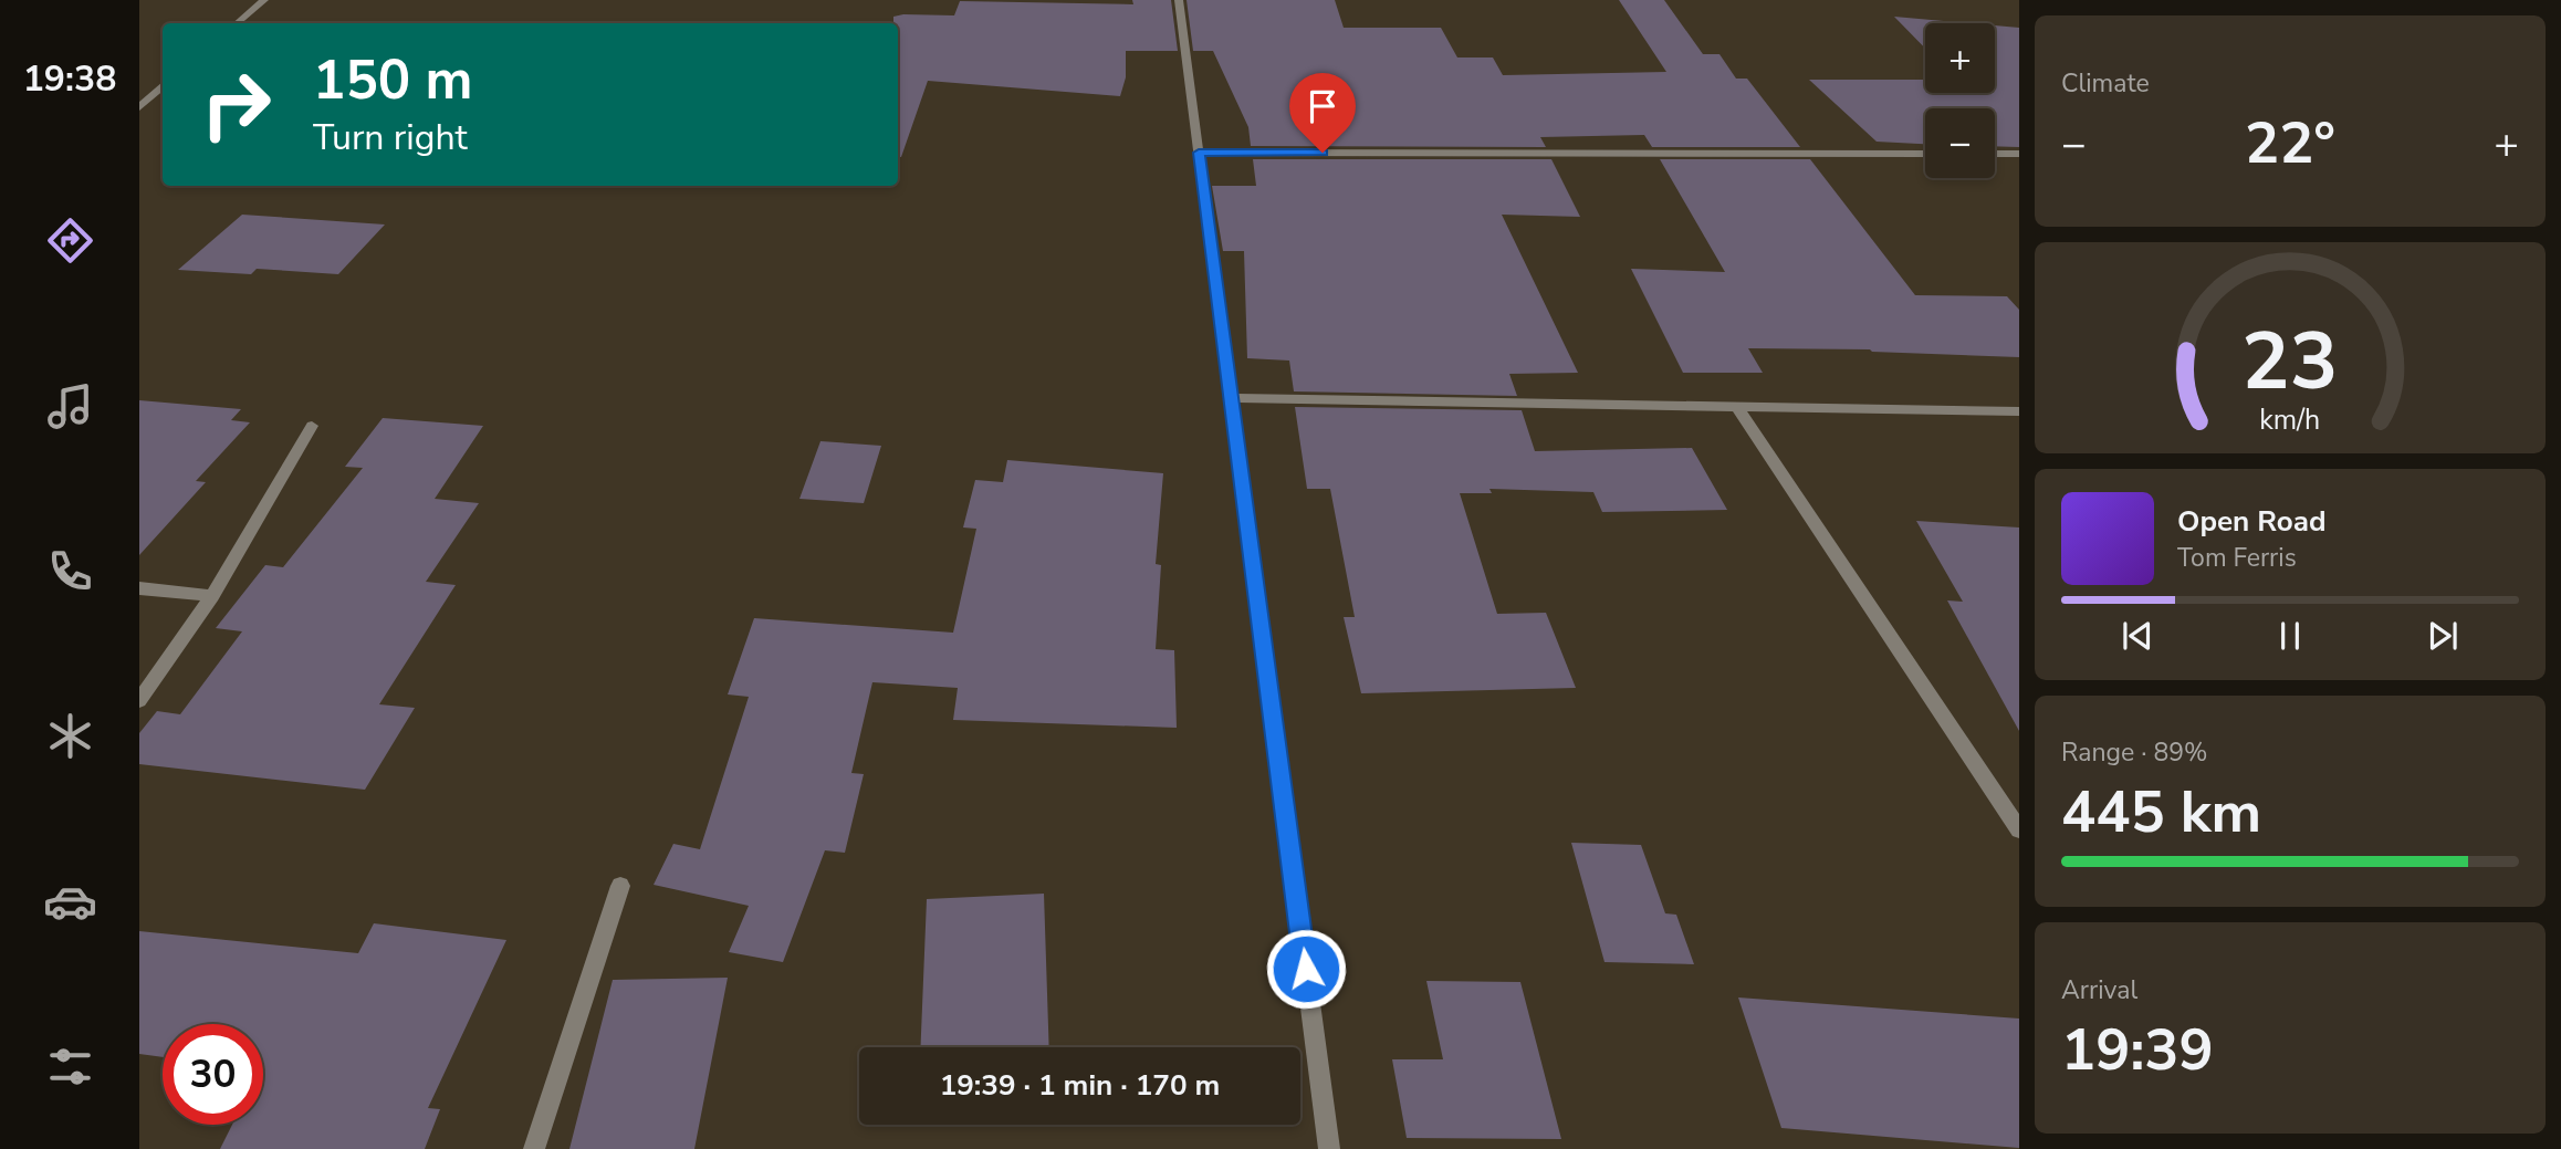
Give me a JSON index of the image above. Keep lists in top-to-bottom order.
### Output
{
  "page": {
    "tabs": "19:38",
    "tile": [
      "Climate",
      ["Range · 89%", "445 km"],
      ["Arrival", "19:39"]
    ],
    "map_buttons": ["+", "−"],
    "turn": ["150 m", "Turn right"],
    "heat": ["−", "22°", "+"],
    "song": ["Open Road", "Tom Ferris"],
    "limit": "30",
    "trip": "19:39 · 1 min · 170 m",
    "gauge": ["23", "km/h"]
  }
}
